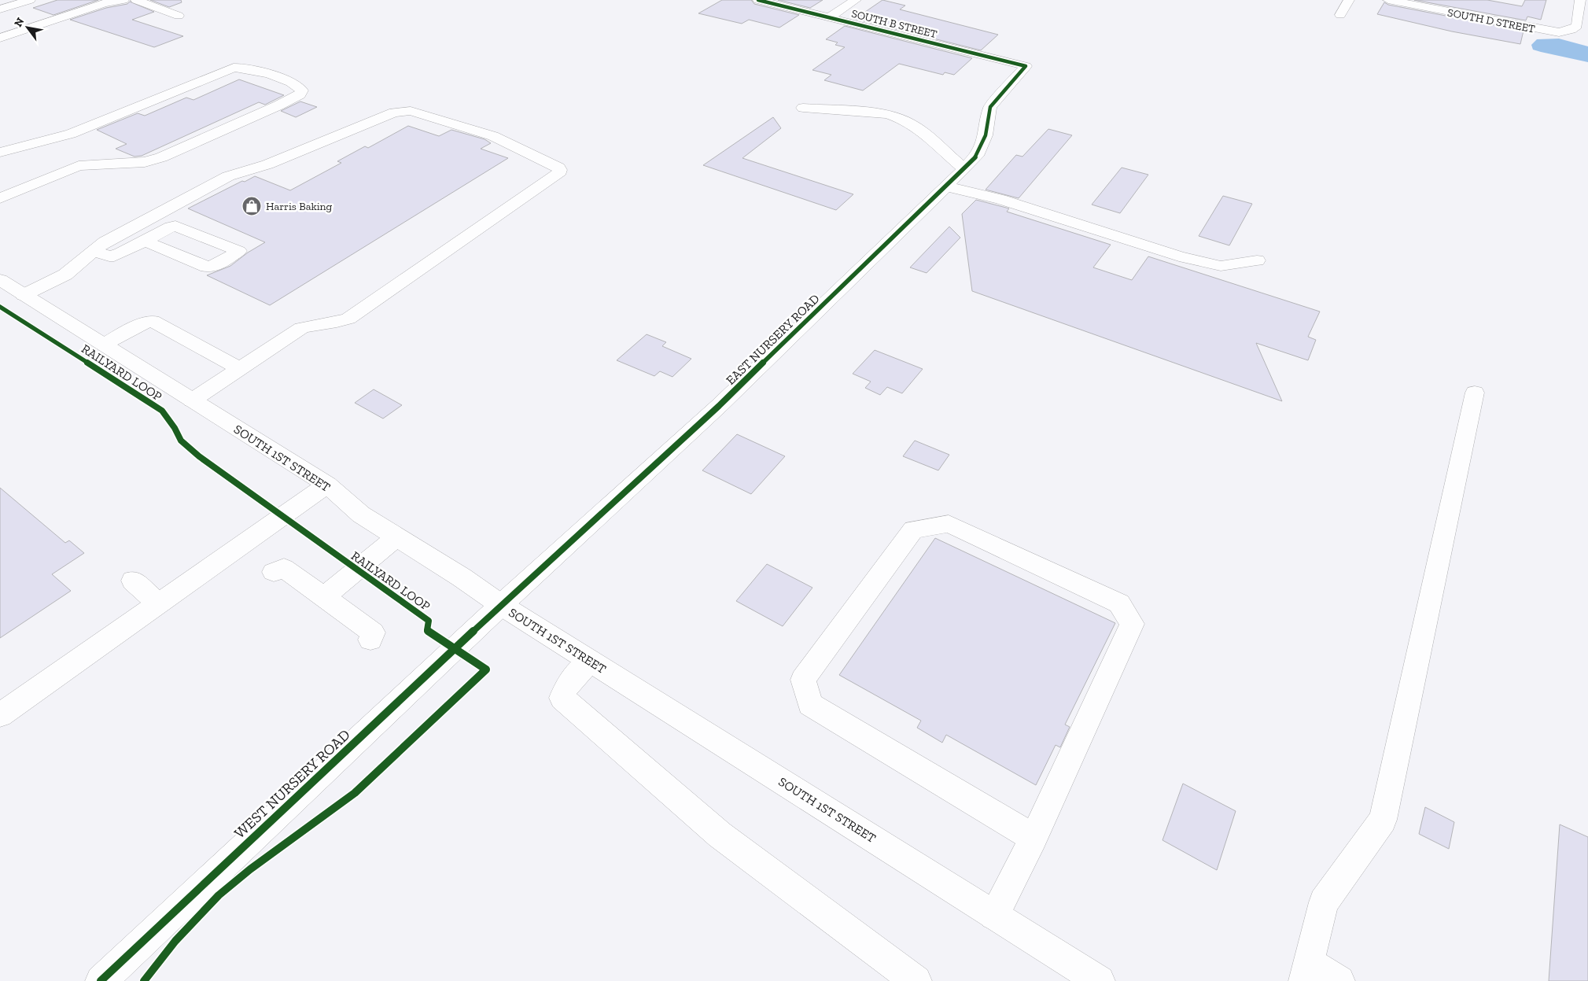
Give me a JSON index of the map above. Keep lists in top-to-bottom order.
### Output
{
  "streets": {
    "street": [
      "SOUTH D STREET",
      "SOUTH B STREET",
      "EAST NURSERY ROAD",
      "SOUTH 1ST STREET",
      "WEST NURSERY ROAD"
    ],
    "cycle path": ["RAILYARD LOOP"]
  },
  "crossings": [
    ["SOUTH B STREET", "EAST NURSERY ROAD"],
    ["EAST NURSERY ROAD", "SOUTH 1ST STREET"],
    ["EAST NURSERY ROAD", "WEST NURSERY ROAD"],
    ["SOUTH 1ST STREET", "WEST NURSERY ROAD"]
  ],
  "places": {
    "shop": ["Harris Baking"]
  },
  "north": "top left"
}
